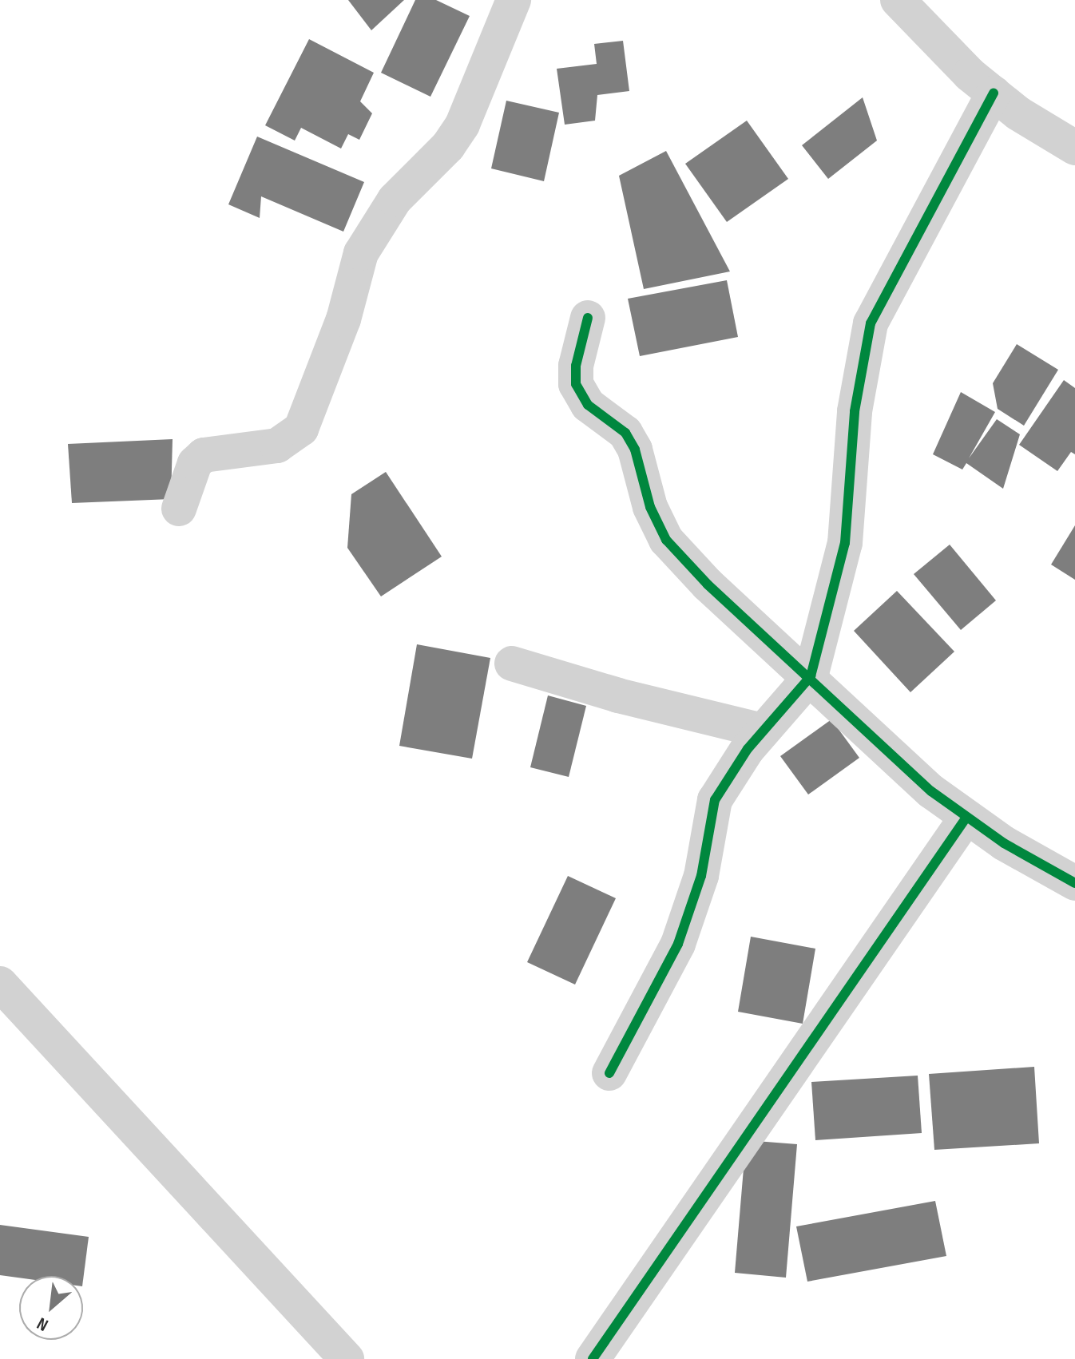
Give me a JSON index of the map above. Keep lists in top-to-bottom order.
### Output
{
  "north": "bottom left"
}
